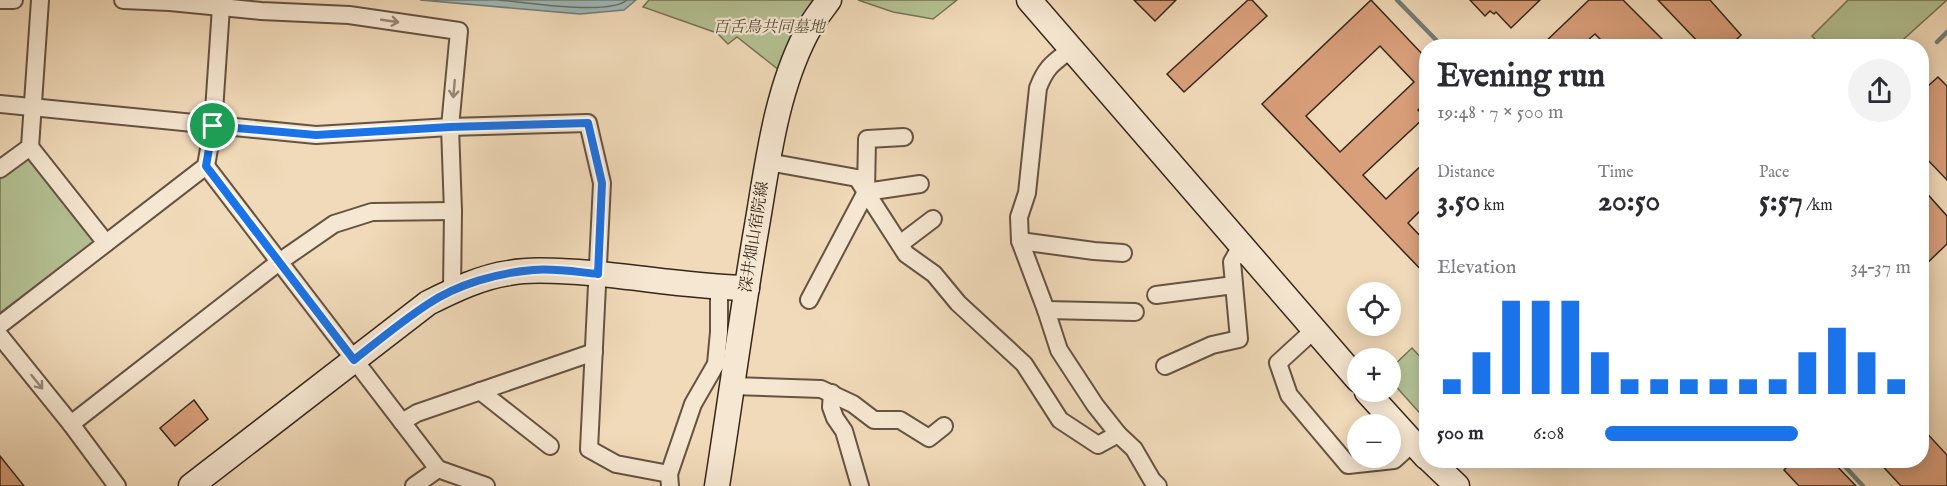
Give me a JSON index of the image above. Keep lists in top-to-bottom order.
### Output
{
  "streets": {
    "street": ["深井畑山宿院線"]
  },
  "parks": ["百舌鳥共同墓地"],
  "page": {
    "heading": ["Evening run", "19:48 · 7 × 500 m"],
    "stats": [
      ["Distance", "3.50 km"],
      ["Time", "20:50"],
      ["Pace", "5:57 /km"]
    ],
    "chart": ["Elevation", "34–37 m"],
    "map_buttons": ["+", "−"],
    "list": [
      {
        "name": "500 m",
        "note": "6:08"
      }
    ]
  }
}
